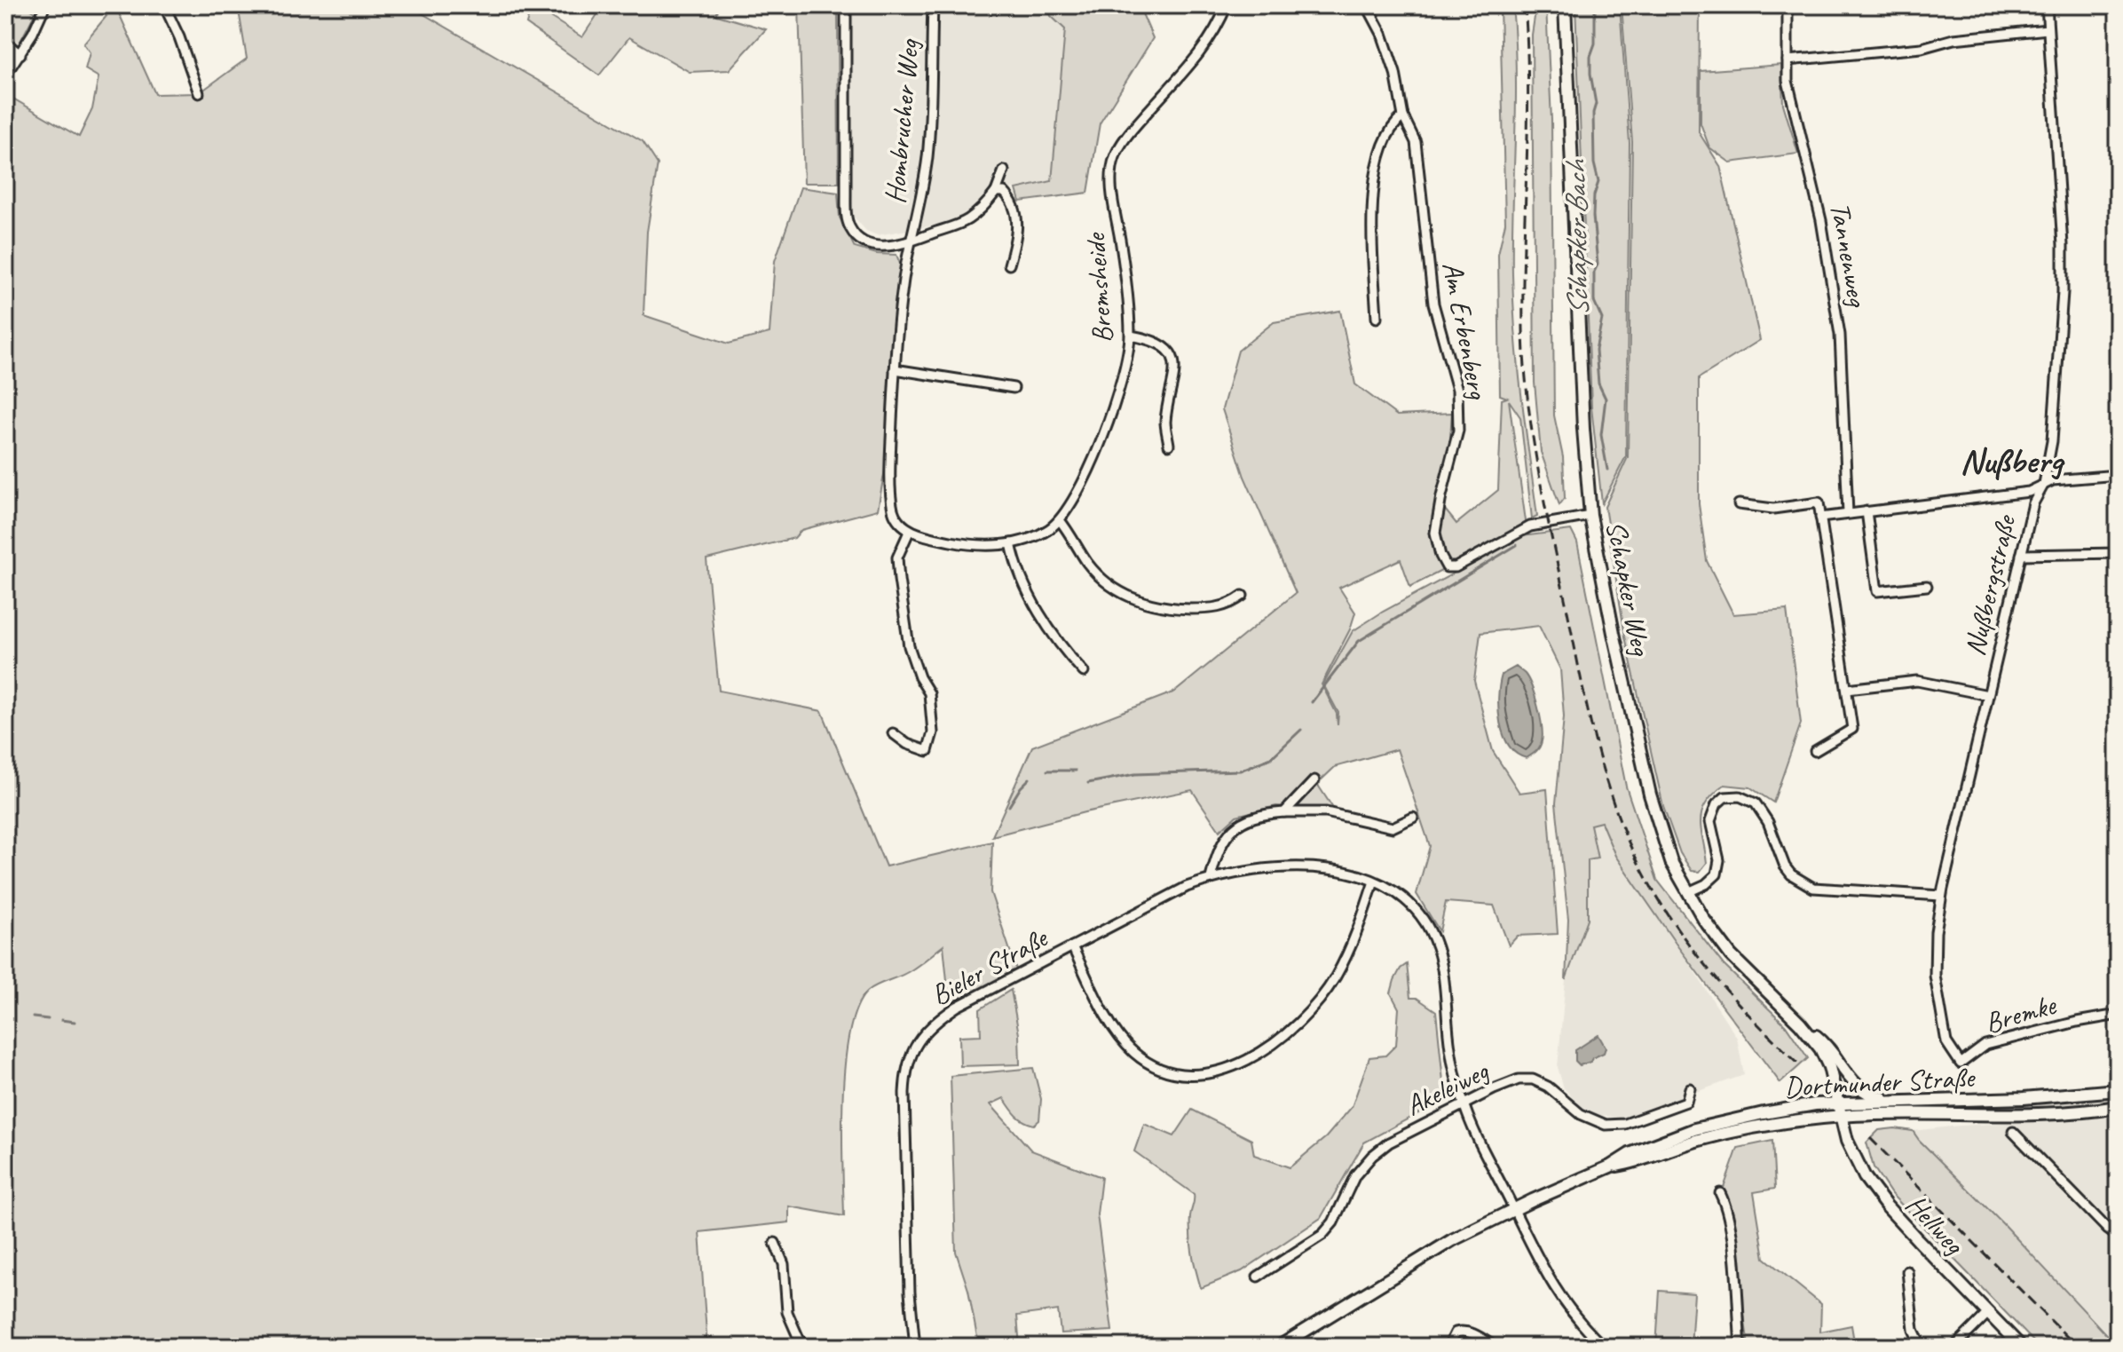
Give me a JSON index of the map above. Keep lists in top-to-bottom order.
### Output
{
  "streets": {
    "street": [
      "Hombrucher Weg",
      "Tannenweg",
      "Bremsheide",
      "Am Erbenberg",
      "Nußbergstraße",
      "Schapker Weg",
      "Bieler Straße",
      "Bremke",
      "Dortmunder Straße",
      "Akeleiweg",
      "Hellweg"
    ]
  },
  "crossings": [
    ["Hombrucher Weg", "Bremsheide"],
    ["Am Erbenberg", "Schapker Weg"],
    ["Nußbergstraße", "Bremke"],
    ["Schapker Weg", "Dortmunder Straße"],
    ["Schapker Weg", "Hellweg"],
    ["Bieler Straße", "Dortmunder Straße"],
    ["Bieler Straße", "Akeleiweg"],
    ["Dortmunder Straße", "Hellweg"]
  ],
  "districts": ["Nußberg"],
  "water": ["Schapker Bach"]
}
